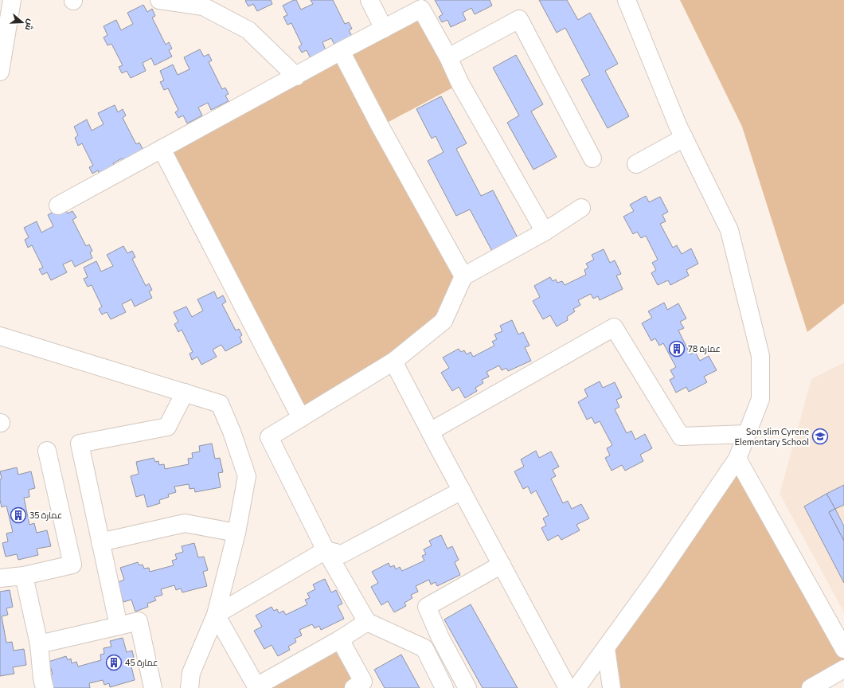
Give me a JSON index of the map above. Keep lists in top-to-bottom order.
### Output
{
  "places": {
    "building": ["عمارة 78", "عمارة 35", "عمارة 45"],
    "school or university": ["Son slim Cyrene Elementary School"]
  },
  "north": "right"
}
